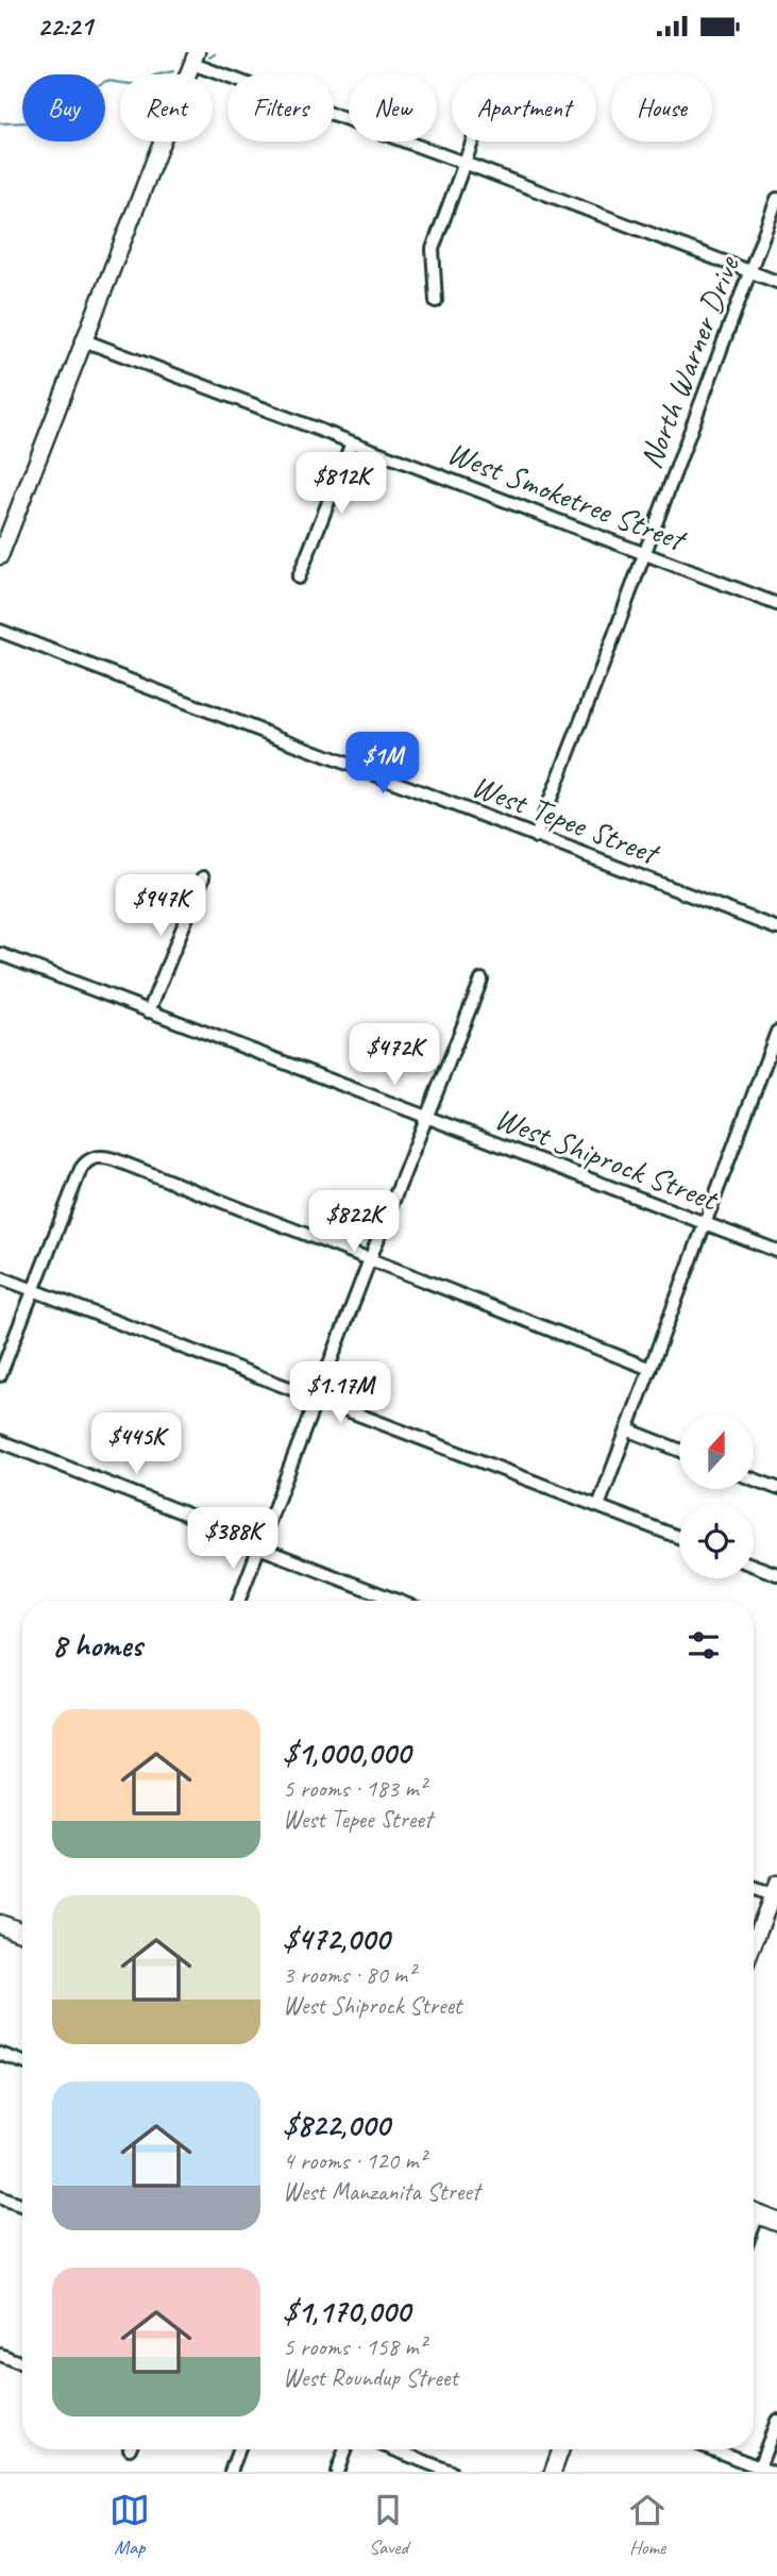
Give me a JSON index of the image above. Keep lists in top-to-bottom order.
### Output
{
  "streets": {
    "street": [
      "North Warner Drive",
      "West Smoketree Street",
      "West Tepee Street",
      "West Shiprock Street"
    ]
  },
  "crossings": [
    ["North Warner Drive", "West Smoketree Street"],
    ["North Warner Drive", "West Tepee Street"]
  ],
  "north": "top",
  "page": {
    "status": "22:21",
    "chip": [
      "Buy",
      "Rent",
      "Filters",
      "New",
      "Apartment",
      "House"
    ],
    "price": [
      "$812K",
      "$1M",
      "$947K",
      "$472K",
      "$822K",
      "$1.17M",
      "$445K",
      "$388K"
    ],
    "heading": "8 homes",
    "list": [
      {
        "name": "$1,000,000",
        "note": "5 rooms · 183 m² · West Tepee Street"
      },
      {
        "name": "$472,000",
        "note": "3 rooms · 80 m² · West Shiprock Street"
      },
      {
        "name": "$822,000",
        "note": "4 rooms · 120 m² · West Manzanita Street"
      },
      {
        "name": "$1,170,000",
        "note": "5 rooms · 158 m² · West Roundup Street"
      }
    ],
    "tabs": ["Map", "Saved", "Home"]
  }
}
